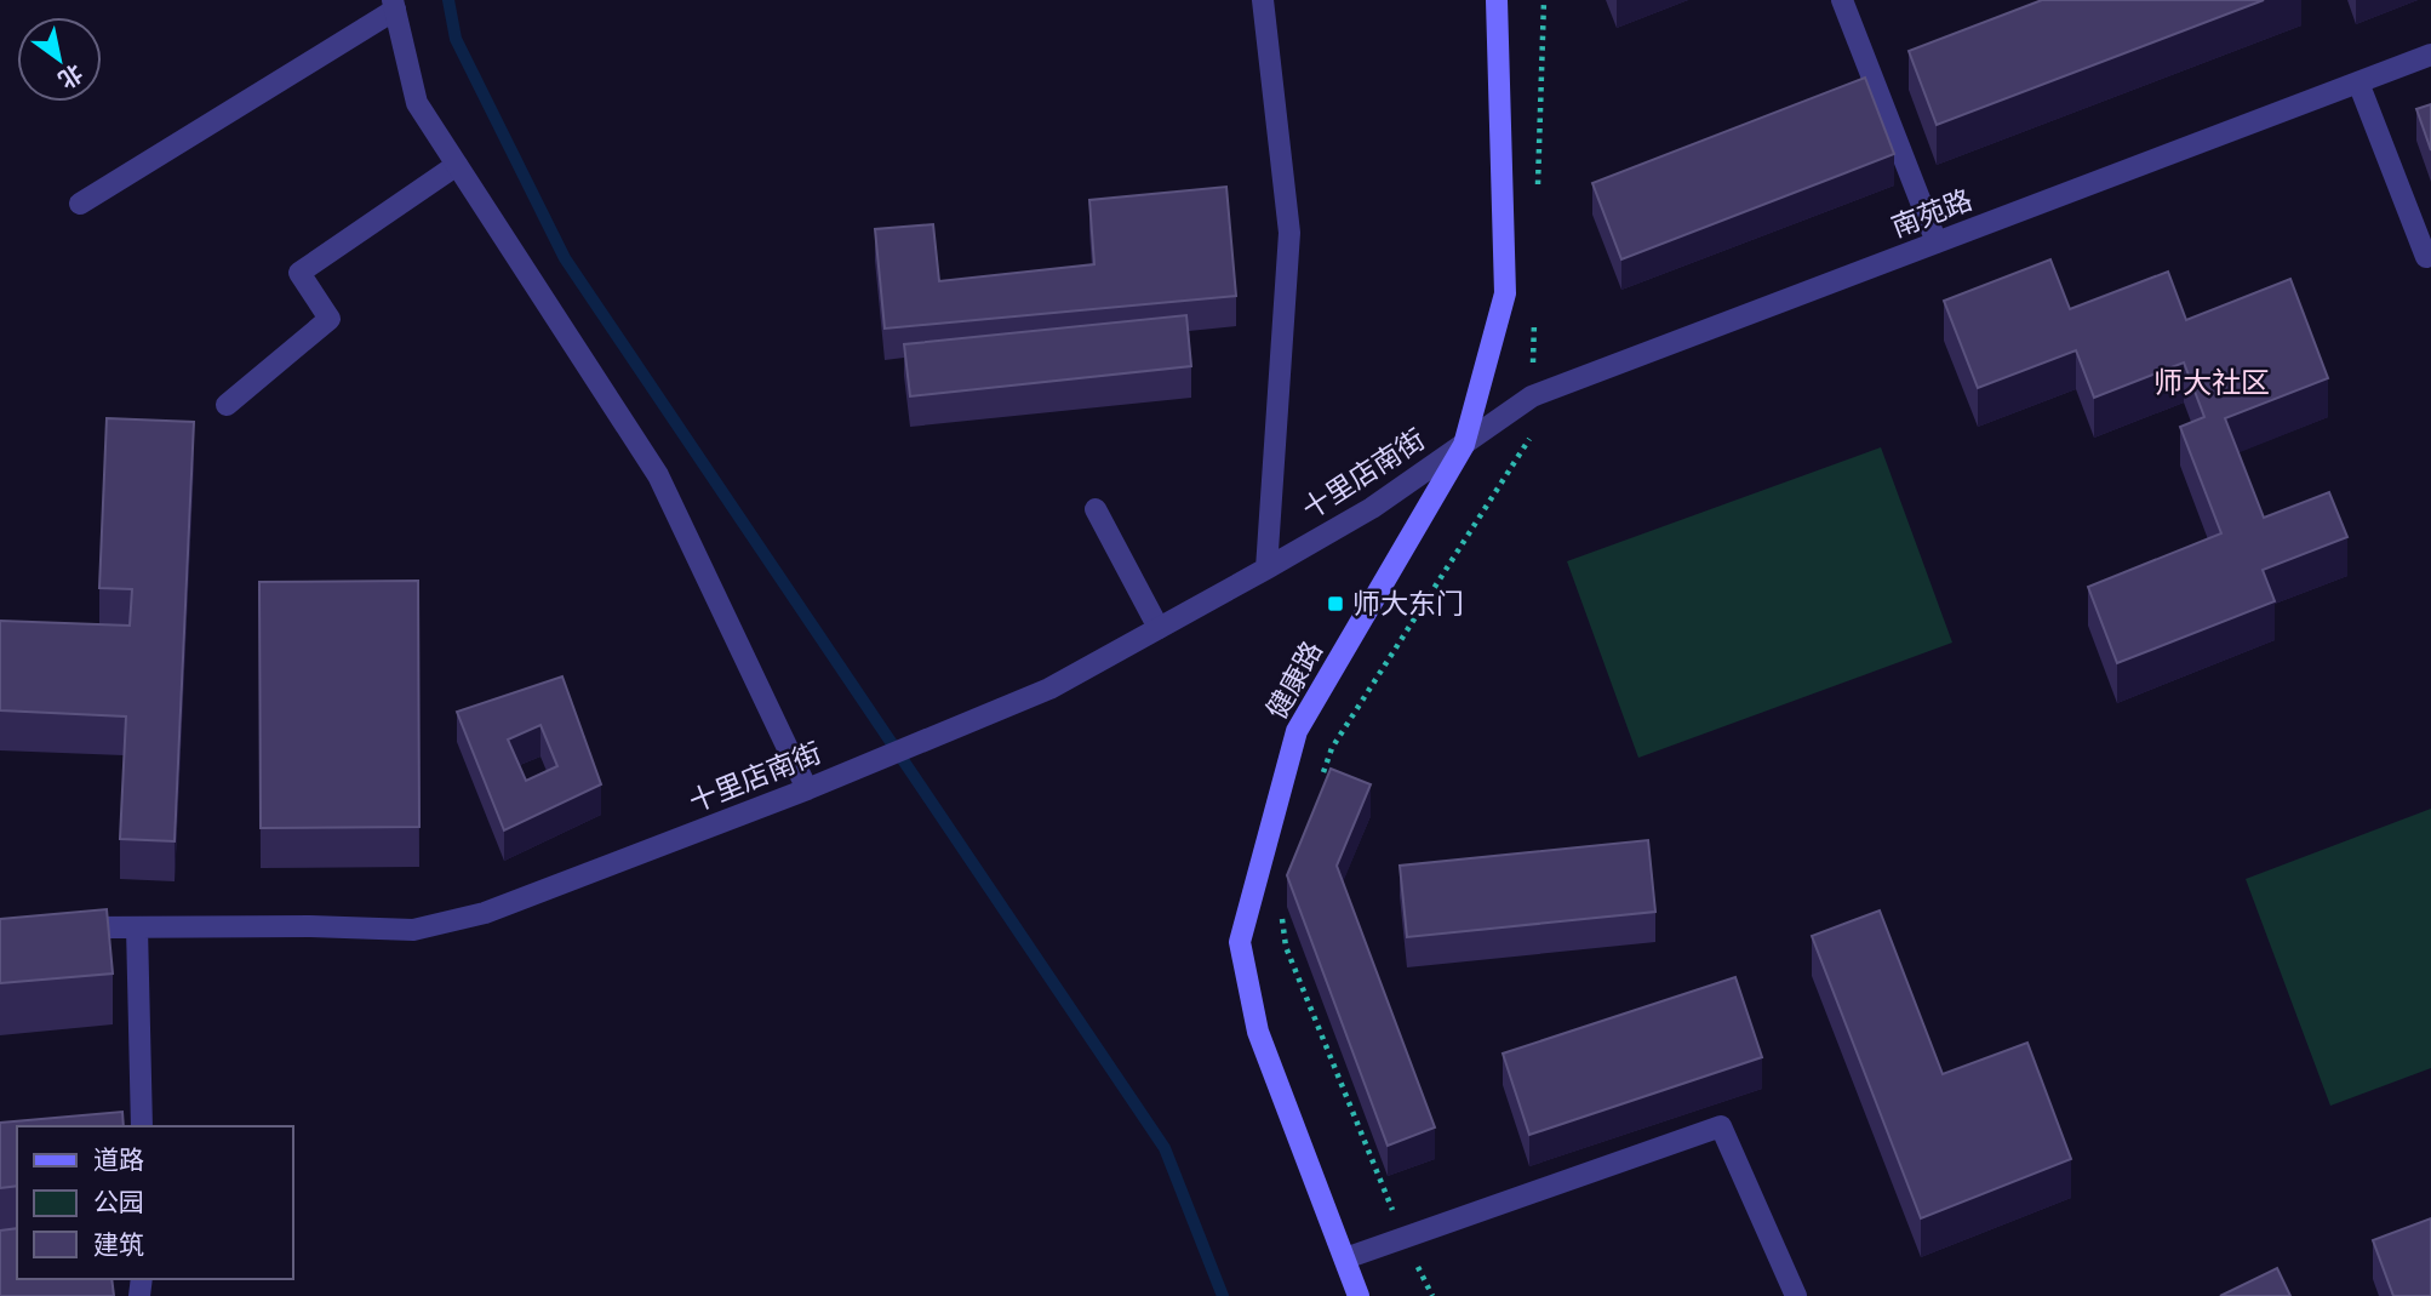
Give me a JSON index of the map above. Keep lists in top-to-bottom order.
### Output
{
  "streets": {
    "main road": ["健康路"],
    "street": ["南苑路", "十里店南街"]
  },
  "crossings": [
    ["南苑路", "十里店南街"],
    ["南苑路", "健康路"],
    ["十里店南街", "健康路"]
  ],
  "districts": ["师大社区"],
  "places": {
    "transit": ["师大东门"]
  },
  "legend": ["道路", "公园", "建筑"],
  "north": "bottom right"
}
